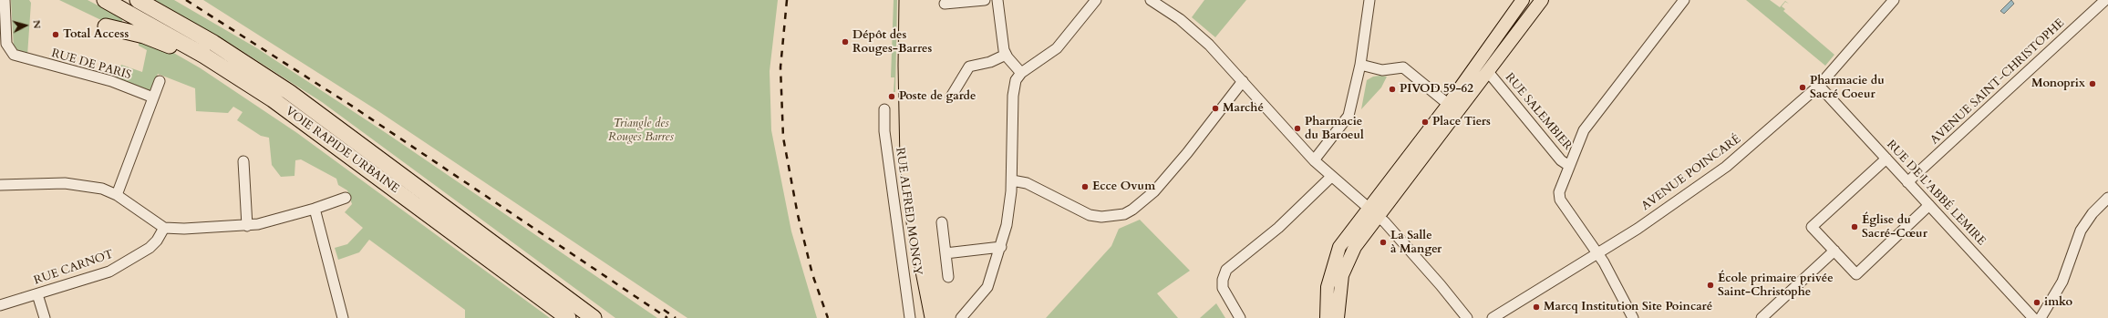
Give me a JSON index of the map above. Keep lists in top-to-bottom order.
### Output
{
  "streets": {
    "highway": ["VOIE RAPIDE URBAINE"],
    "street": [
      "RUE DE PARIS",
      "AVENUE SAINT-CHRISTOPHE",
      "RUE SALEMBIER",
      "AVENUE POINCARÉ",
      "RUE DE L'ABBÉ LEMIRE",
      "RUE ALFRED MONGY",
      "RUE CARNOT"
    ]
  },
  "crossings": [
    ["AVENUE SAINT-CHRISTOPHE", "RUE DE L'ABBÉ LEMIRE"],
    ["AVENUE POINCARÉ", "RUE DE L'ABBÉ LEMIRE"]
  ],
  "parks": ["Triangle des Rouges Barres"],
  "places": [
    "Total Access",
    "Dépôt des Rouges-Barres",
    "Monoprix",
    "Pharmacie du Sacré Coeur",
    "PIVOD 59-62",
    "Poste de garde",
    "Marché",
    "Place Tiers",
    "Pharmacie du Baroeul",
    "Ecce Ovum",
    "Église du Sacré-Cœur",
    "La Salle à Manger",
    "École primaire privée Saint-Christophe",
    "imko",
    "Marcq Institution Site Poincaré"
  ],
  "north": "right"
}
